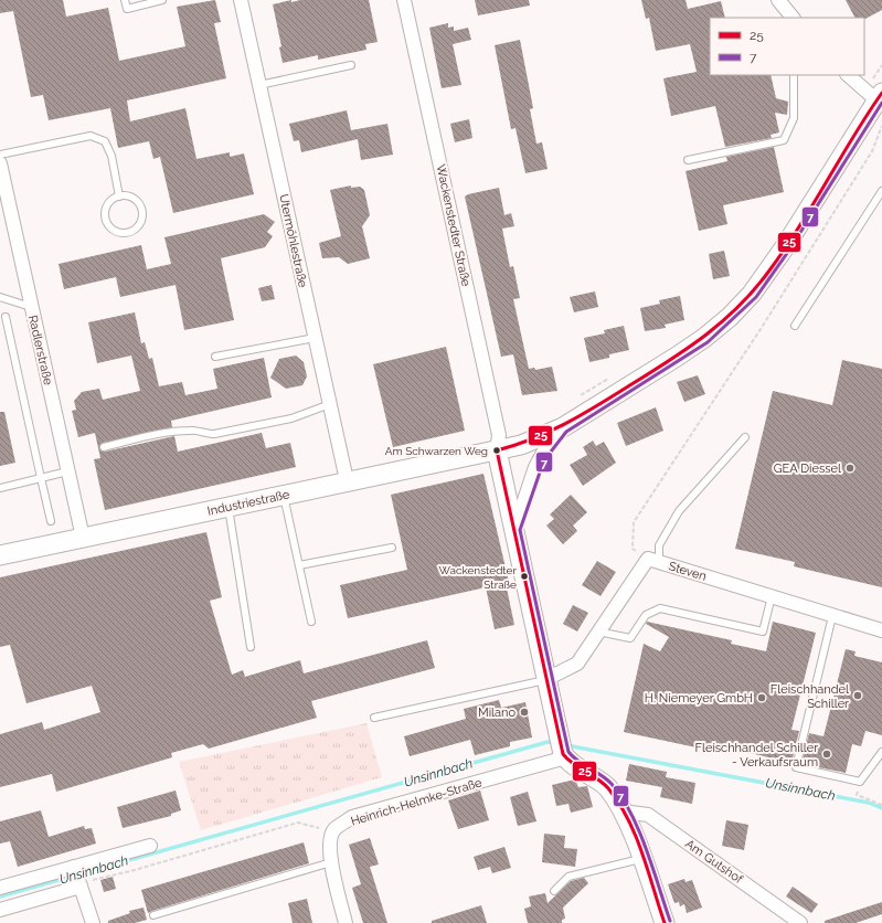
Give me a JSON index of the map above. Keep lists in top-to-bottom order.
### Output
{
  "streets": {
    "street": [
      "Wackenstedter Straße",
      "Utermöhlestraße",
      "Radlerstraße",
      "Industriestraße",
      "Steven",
      "Heinrich-Helmke-Straße",
      "Am Gutshof"
    ]
  },
  "crossings": [
    ["Wackenstedter Straße", "Industriestraße"],
    ["Utermöhlestraße", "Industriestraße"],
    ["Radlerstraße", "Industriestraße"]
  ],
  "water": ["Unsinnbach"],
  "places": [
    "Am Schwarzen Weg",
    "GEA Diessel",
    "Wackenstedter Straße",
    "Fleischhandel Schiller",
    "H. Niemeyer GmbH",
    "Milano",
    "Fleischhandel Schiller - Verkaufsraum"
  ],
  "lines": ["transit line 25", "transit line 7"],
  "legend": ["25", "7"]
}
